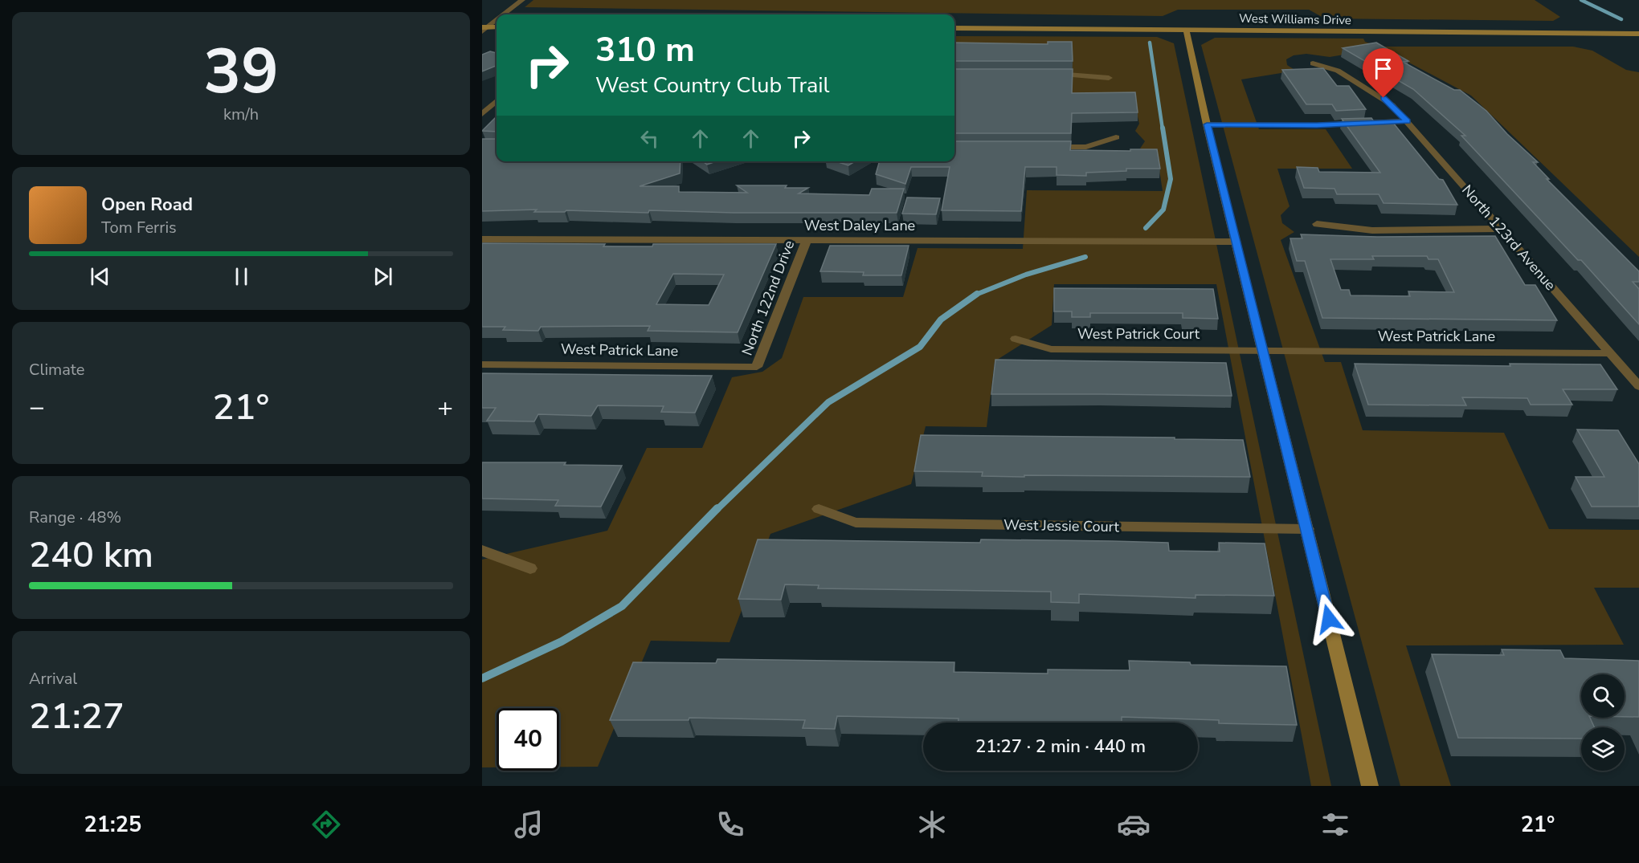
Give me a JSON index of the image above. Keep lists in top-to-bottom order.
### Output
{
  "streets": {
    "street": [
      "West Williams Drive",
      "West Daley Lane",
      "North 123rd Avenue",
      "North 122nd Drive",
      "West Patrick Court",
      "West Patrick Lane",
      "West Jessie Court"
    ]
  },
  "crossings": [
    ["West Daley Lane", "North 122nd Drive"],
    ["North 123rd Avenue", "West Patrick Lane"],
    ["North 122nd Drive", "West Patrick Lane"],
    ["West Patrick Court", "West Patrick Lane"]
  ],
  "page": {
    "tile": [
      ["39", "km/h"],
      "Climate",
      ["Range · 48%", "240 km"],
      ["Arrival", "21:27"]
    ],
    "turn": ["310 m", "West Country Club Trail"],
    "song": ["Open Road", "Tom Ferris"],
    "heat": ["−", "21°", "+"],
    "limit": "40",
    "trip": "21:27 · 2 min · 440 m",
    "tabs": ["21:25", "21°"]
  }
}
